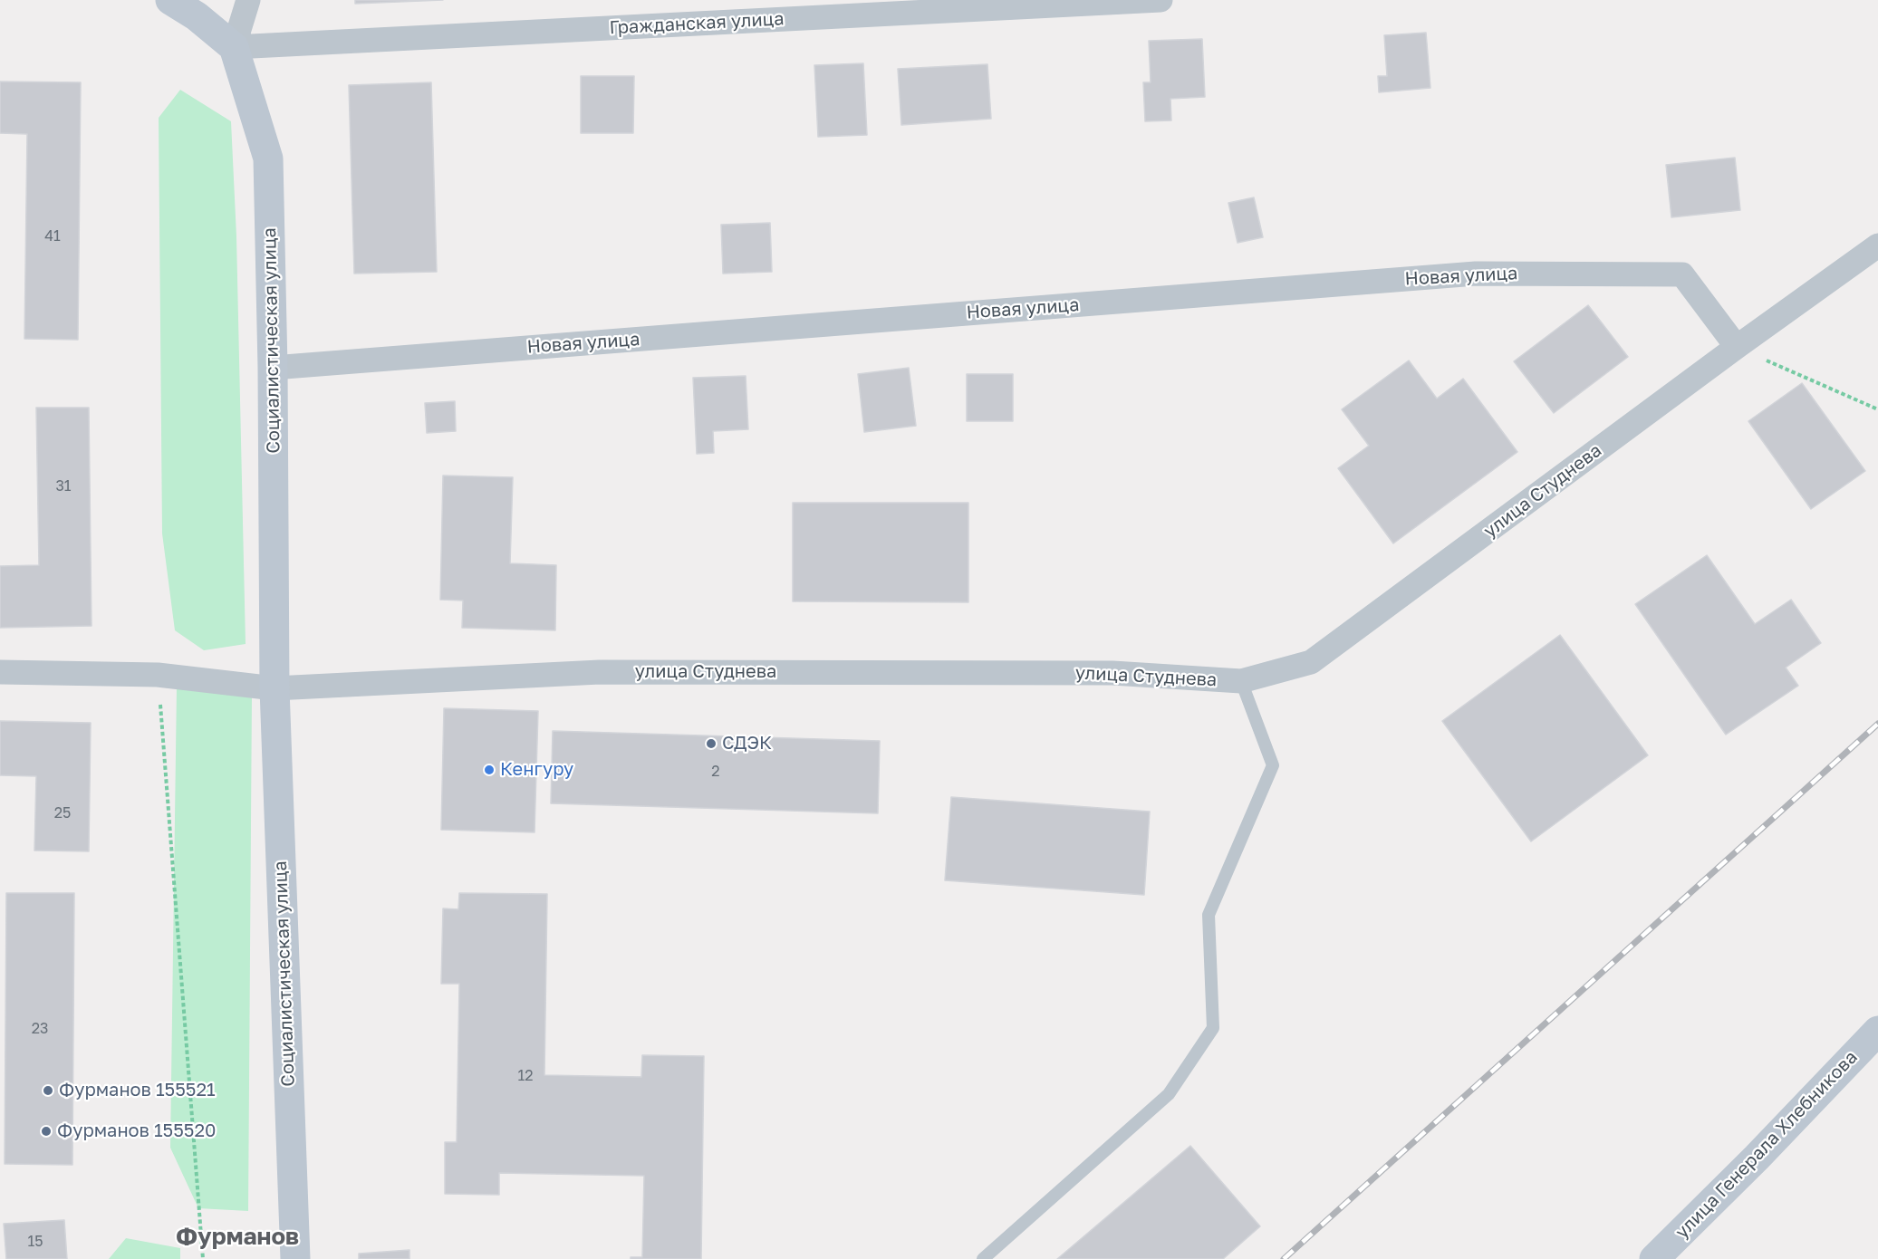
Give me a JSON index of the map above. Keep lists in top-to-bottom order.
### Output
{
  "streets": {
    "main road": ["Социалистическая улица", "улица Генерала Хлебникова"],
    "street": ["Гражданская улица", "Новая улица", "улица Студнева"]
  },
  "crossings": [
    ["Гражданская улица", "Социалистическая улица"],
    ["Новая улица", "Социалистическая улица"],
    ["Новая улица", "улица Студнева"],
    ["Социалистическая улица", "улица Студнева"]
  ],
  "districts": ["Фурманов"],
  "places": [
    "СДЭК",
    "Кенгуру",
    "Фурманов 155521",
    "Фурманов 155520"
  ],
  "house_numbers": [
    "41",
    "31",
    "2",
    "25",
    "23",
    "12",
    "15"
  ]
}
